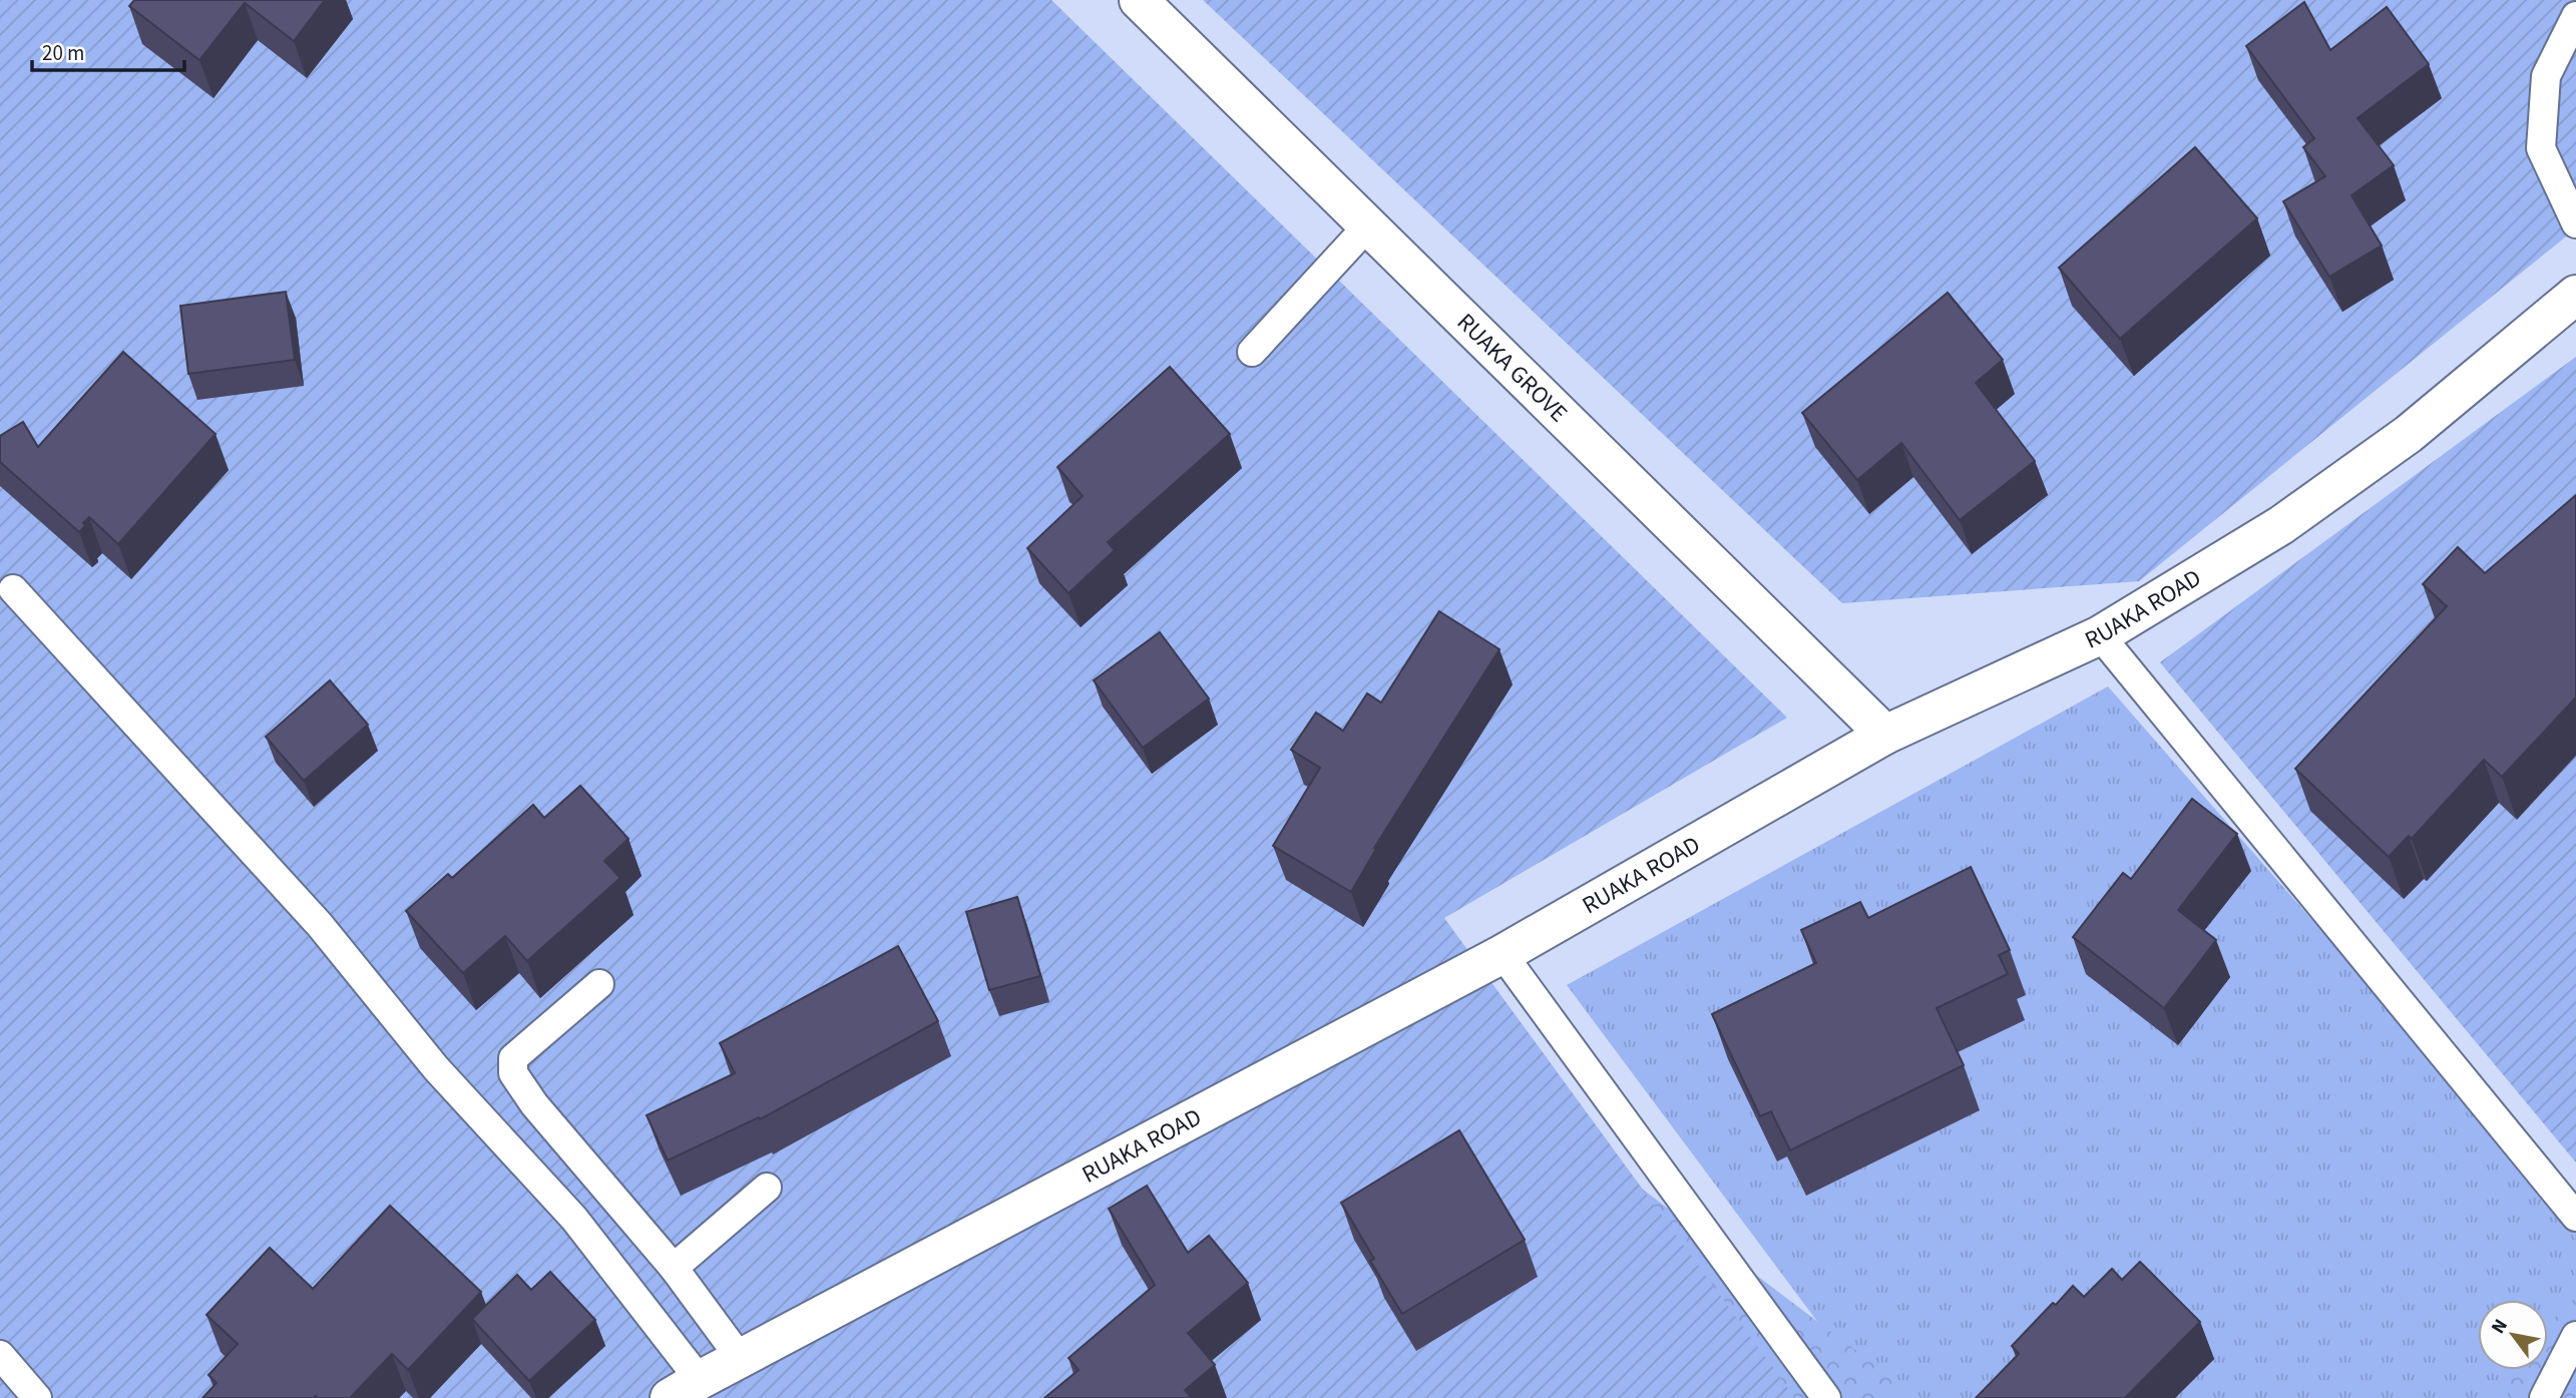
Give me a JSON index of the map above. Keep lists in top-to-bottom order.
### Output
{
  "streets": {
    "street": ["RUAKA GROVE", "RUAKA ROAD"]
  },
  "crossings": [
    ["RUAKA GROVE", "RUAKA ROAD"]
  ],
  "scale_bar": "20 m",
  "north": "top left"
}
